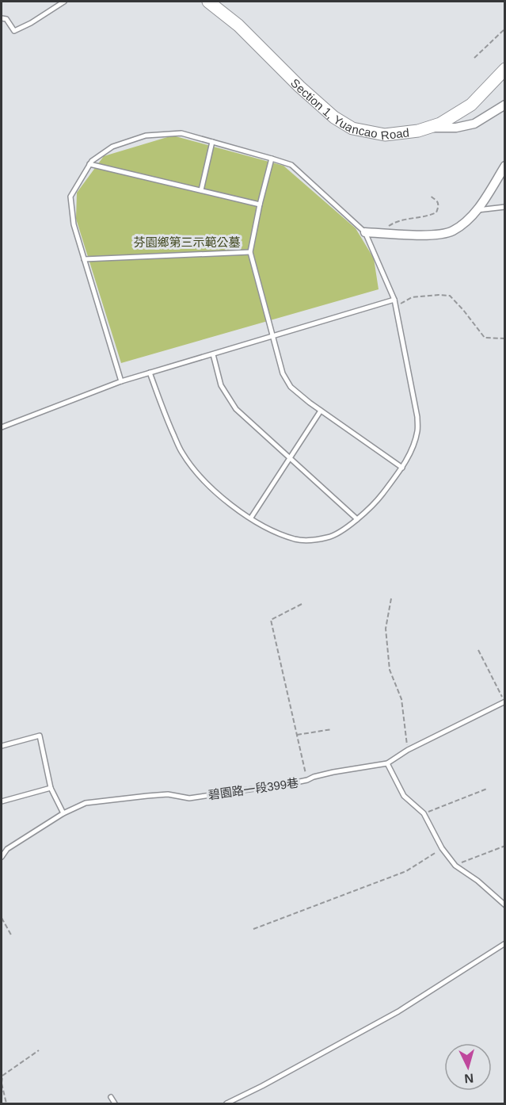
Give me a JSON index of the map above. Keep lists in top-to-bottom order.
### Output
{
  "streets": {
    "main road": ["Section 1, Yuancao Road"],
    "lane": ["碧園路一段399巷"]
  },
  "parks": ["芬園鄉第三示範公墓"],
  "north": "bottom"
}
